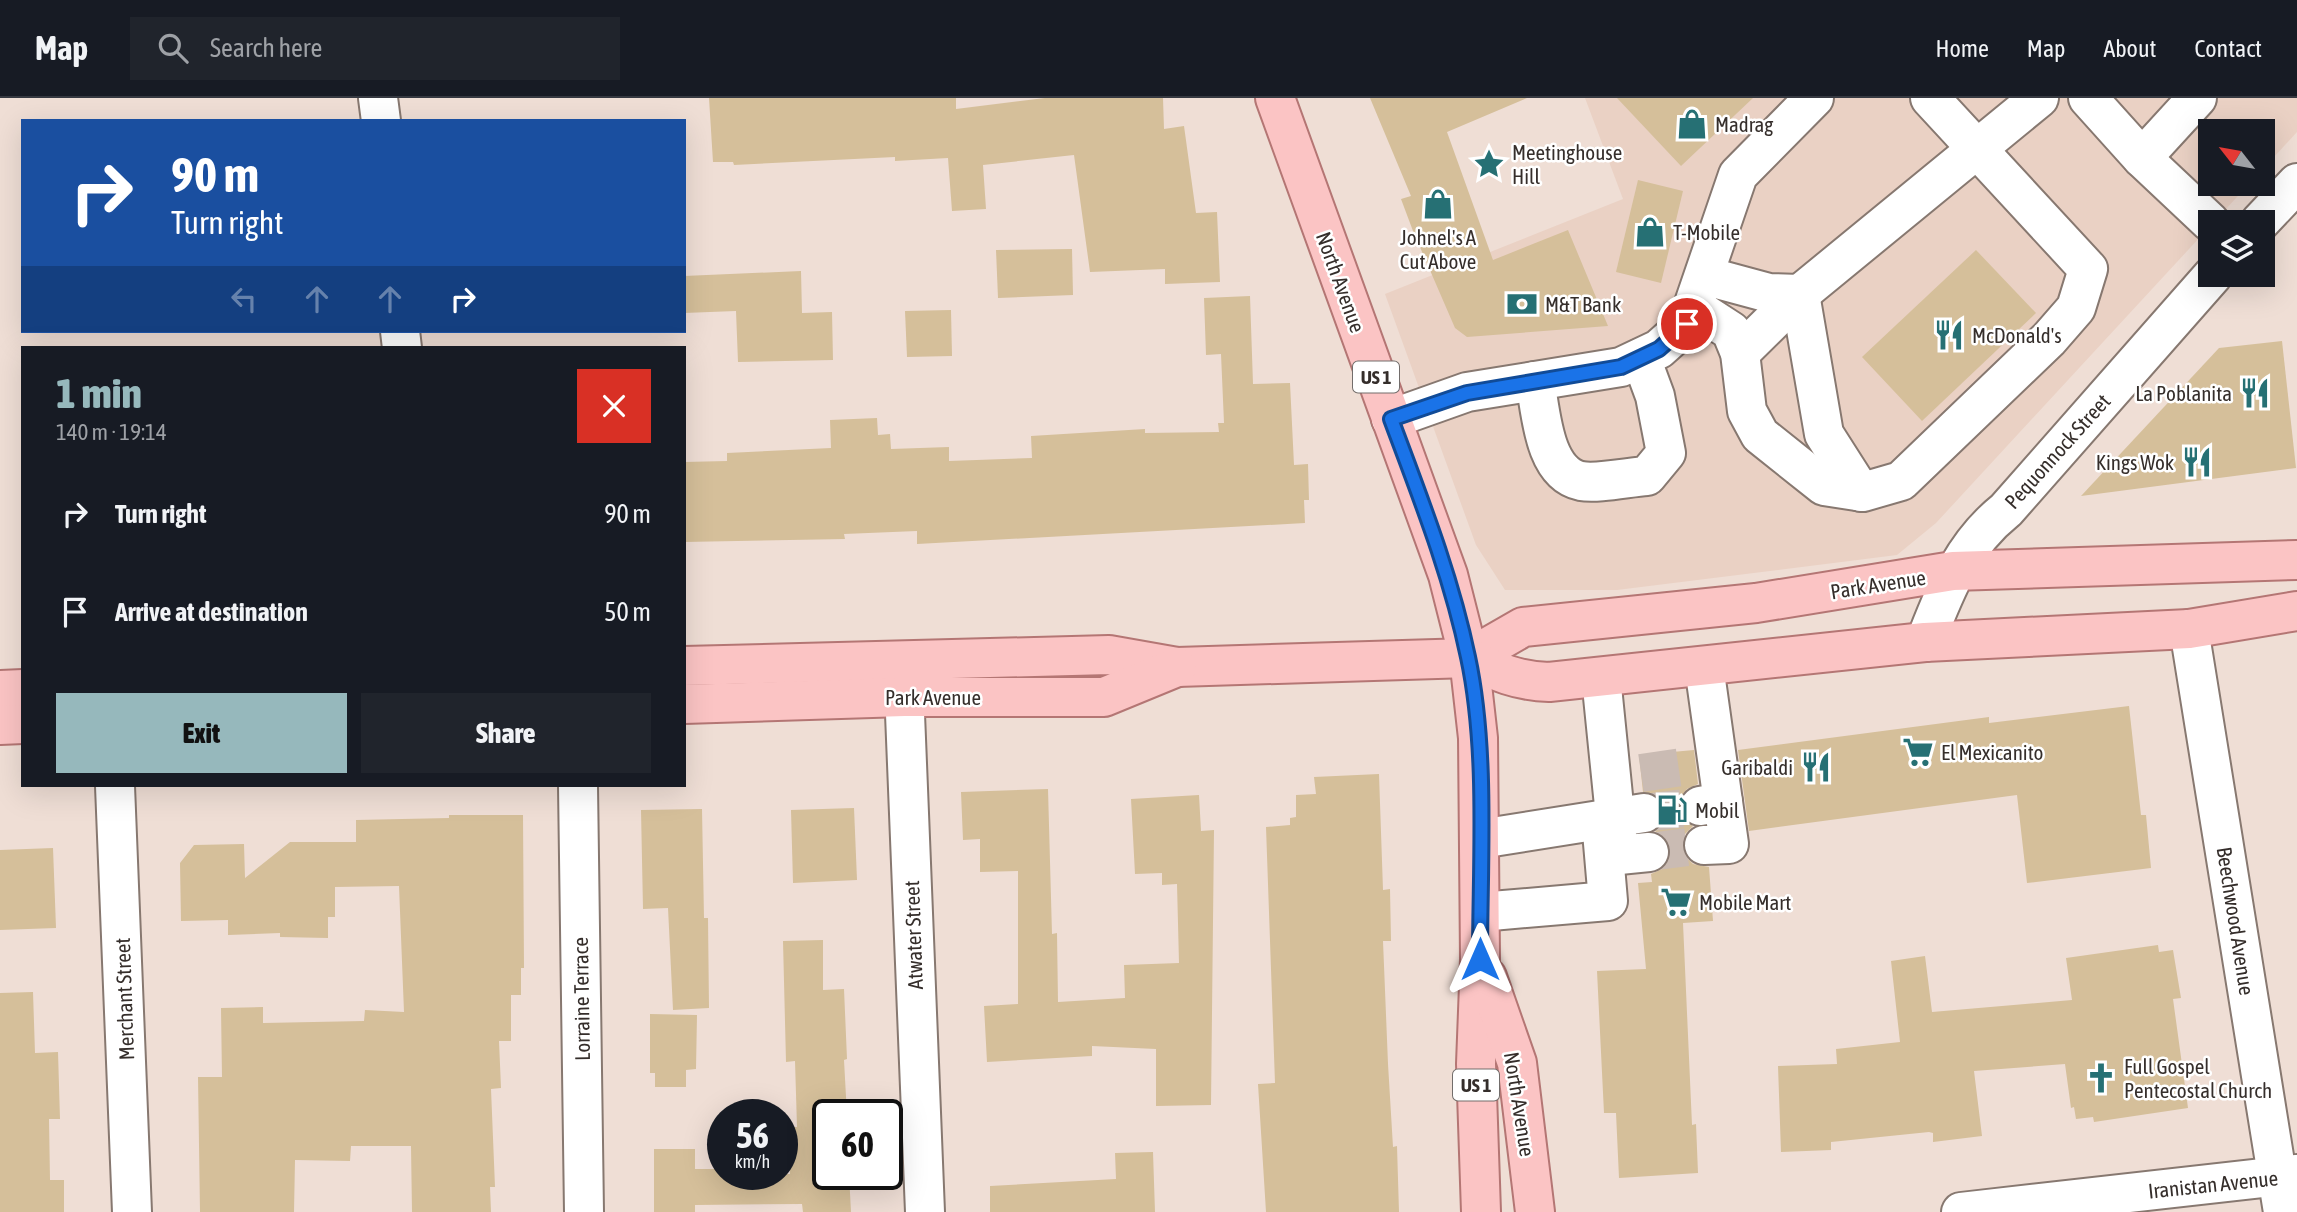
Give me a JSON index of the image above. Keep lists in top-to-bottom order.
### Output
{
  "streets": {
    "main road": ["North Avenue", "US 1", "Park Avenue"],
    "street": [
      "Pequonnock Street",
      "Beechwood Avenue",
      "Atwater Street",
      "Merchant Street",
      "Lorraine Terrace",
      "Iranistan Avenue"
    ]
  },
  "crossings": [
    ["North Avenue", "Park Avenue"],
    ["Pequonnock Street", "Park Avenue"],
    ["Park Avenue", "Beechwood Avenue"],
    ["Park Avenue", "Atwater Street"],
    ["Beechwood Avenue", "Iranistan Avenue"]
  ],
  "places": {
    "shop": ["Madrag", "Johnel's A Cut Above", "T-Mobile"],
    "place": ["Meetinghouse Hill"],
    "bank": ["M&T Bank"],
    "restaurant": [
      "McDonald's",
      "La Poblanita",
      "Kings Wok",
      "Garibaldi"
    ],
    "supermarket": ["El Mexicanito", "Mobile Mart"],
    "fuel station": ["Mobil"],
    "church": ["Full Gospel Pentecostal Church"]
  },
  "north": "top left",
  "page": {
    "header": "Map",
    "search": "Search here",
    "nav": [
      "Home",
      "Map",
      "About",
      "Contact"
    ],
    "turn": ["90 m", "Turn right"],
    "heading": ["1 min", "140 m · 19:14"],
    "list": [
      {
        "name": "Turn right",
        "value": "90 m"
      },
      {
        "name": "Arrive at destination",
        "value": "50 m"
      }
    ],
    "buttons": ["Exit", "Share"],
    "speed": "56 km/h",
    "limit": "60"
  }
}
